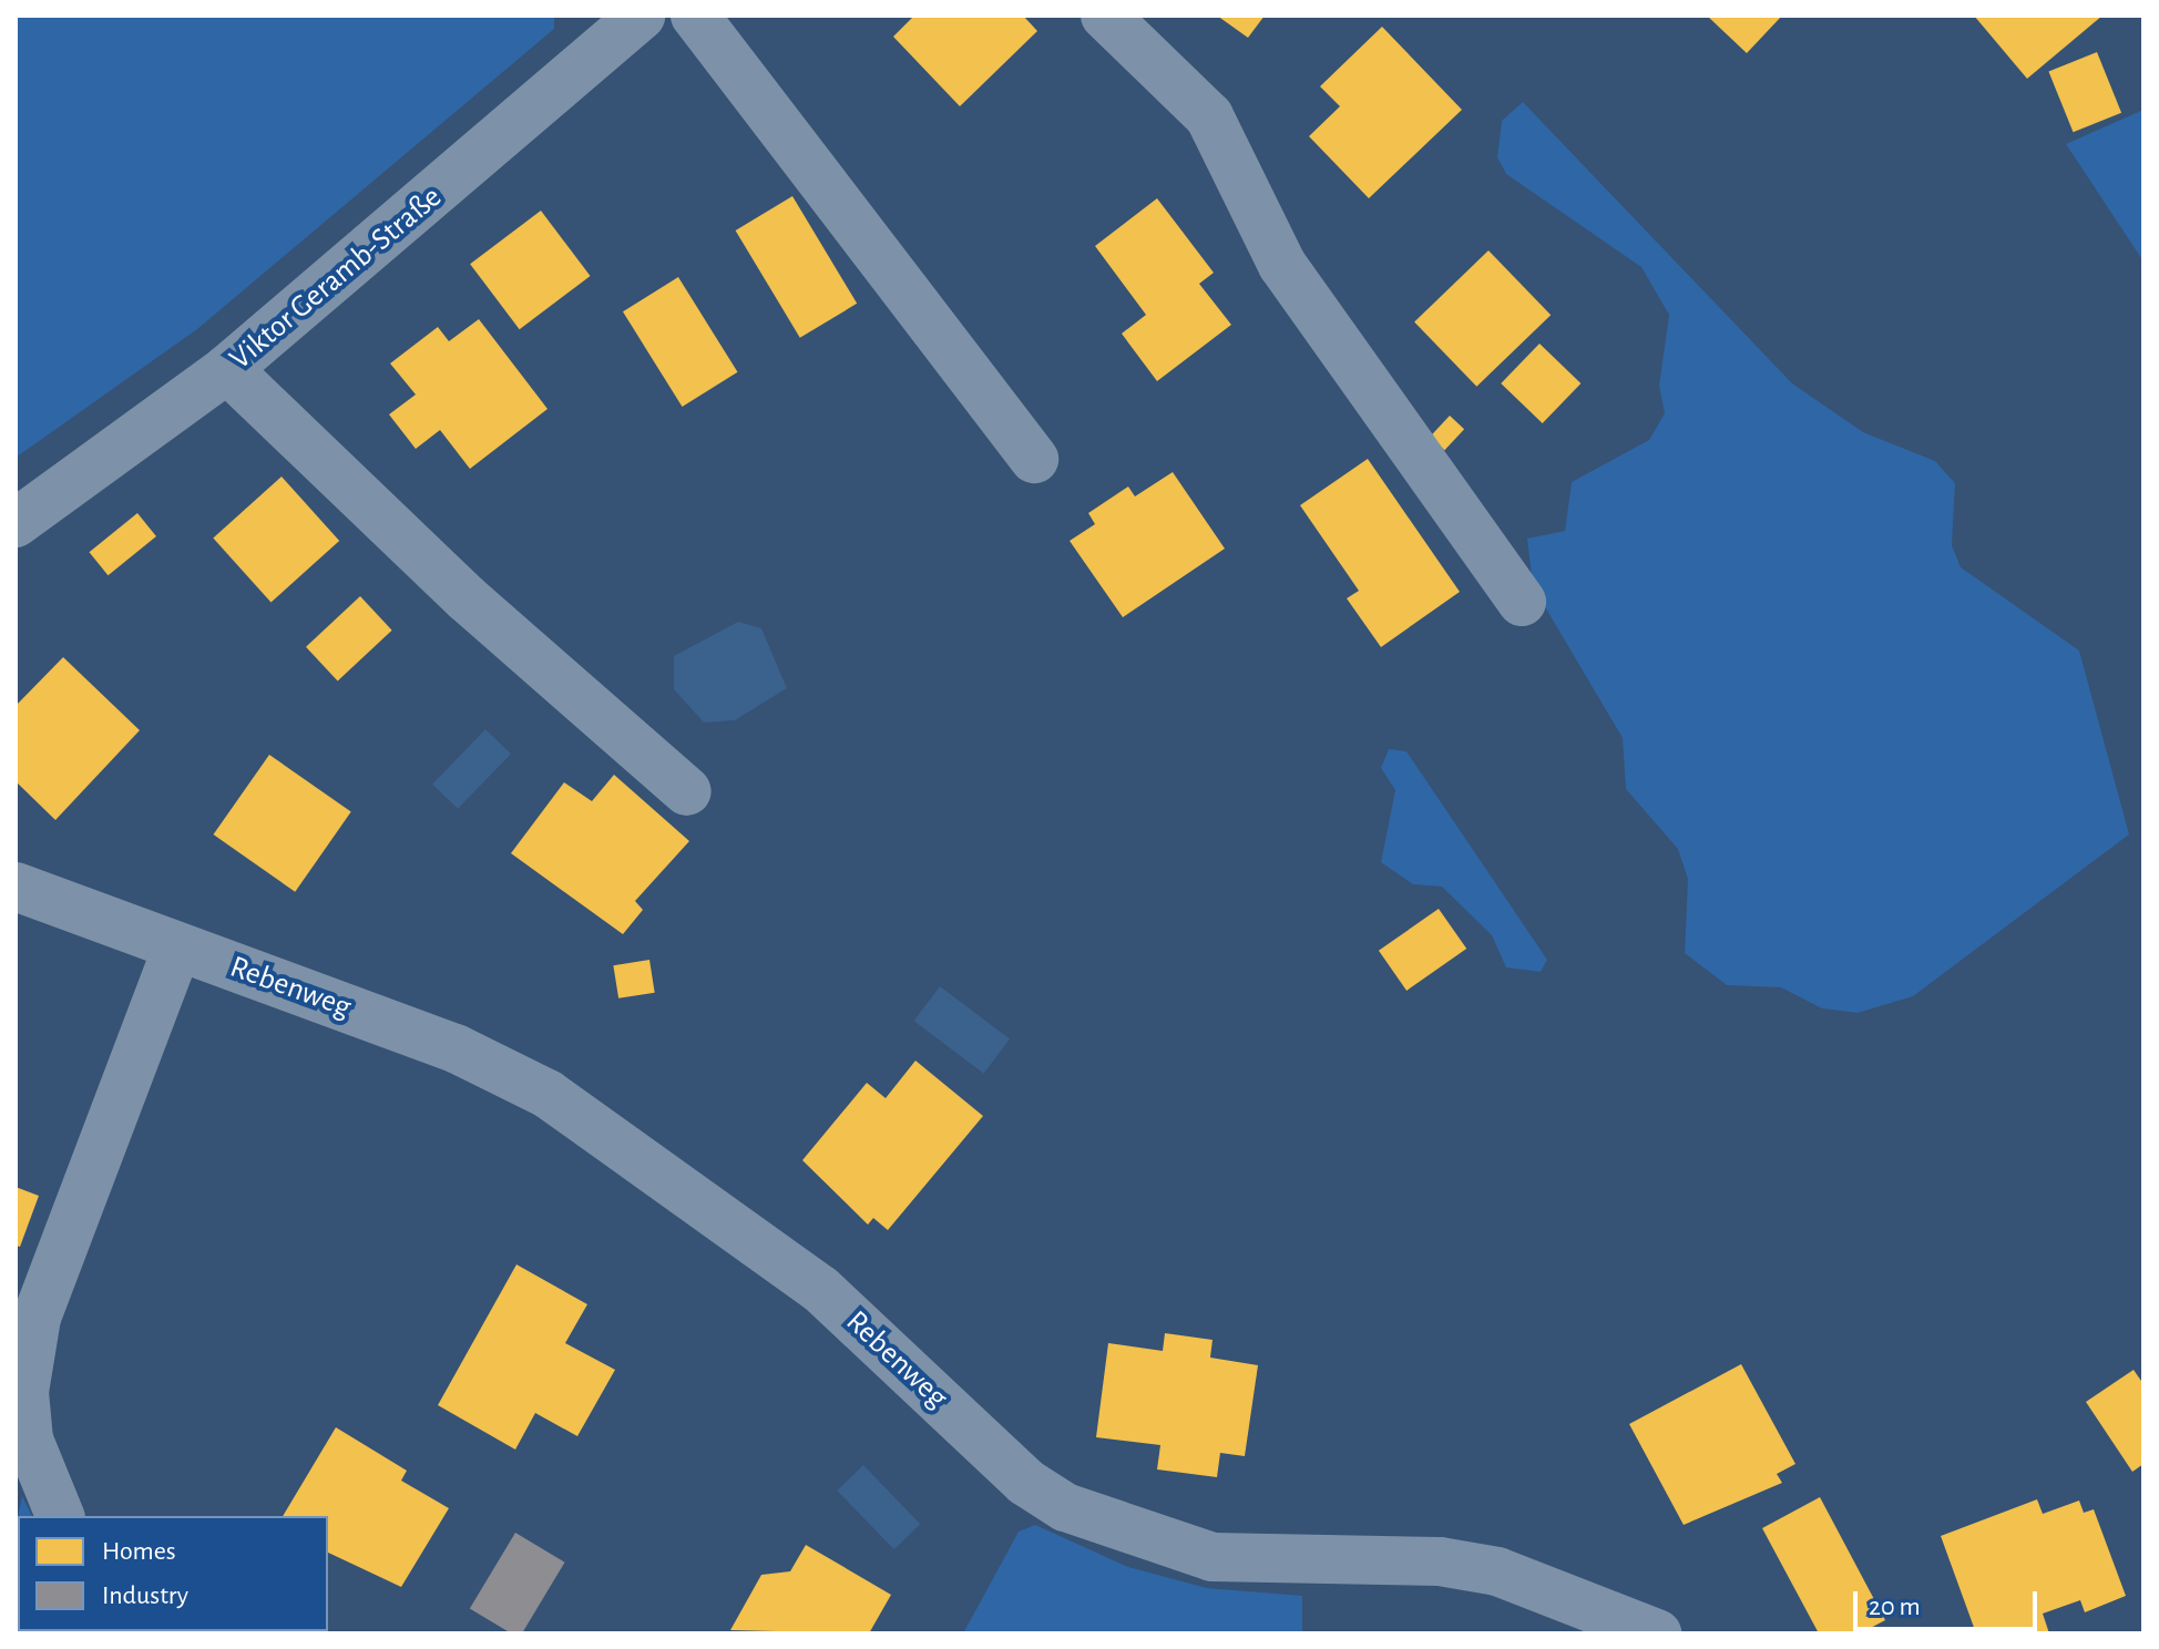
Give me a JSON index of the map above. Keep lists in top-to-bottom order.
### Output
{
  "streets": {
    "street": ["Viktor Geramb-Straße", "Rebenweg"]
  },
  "legend": ["Homes", "Industry"],
  "scale_bar": "20 m"
}
